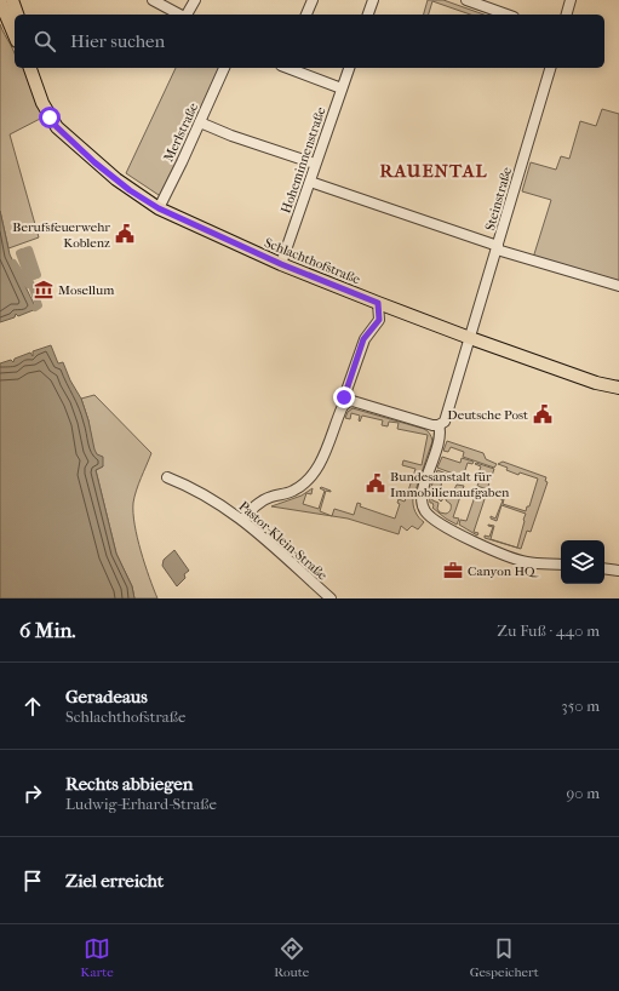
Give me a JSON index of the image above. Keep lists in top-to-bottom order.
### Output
{
  "streets": {
    "main road": ["Schlachthofstraße"],
    "street": [
      "Merlstraße",
      "Hoheminnenstraße",
      "Steinstraße",
      "Pastor-Klein-Straße"
    ]
  },
  "crossings": [
    ["Merlstraße", "Schlachthofstraße"],
    ["Hoheminnenstraße", "Schlachthofstraße"],
    ["Steinstraße", "Schlachthofstraße"]
  ],
  "districts": ["RAUENTAL"],
  "places": {
    "public building": ["Berufsfeuerwehr Koblenz", "Deutsche Post", "Bundesanstalt für Immobilienaufgaben"],
    "museum": ["Mosellum"],
    "office": ["Canyon HQ"]
  },
  "page": {
    "search": "Hier suchen",
    "heading": ["6 Min.", "Zu Fuß · 440 m"],
    "list": [
      ["Geradeaus", "Schlachthofstraße", "350 m"],
      ["Rechts abbiegen", "Ludwig-Erhard-Straße", "90 m"],
      "Ziel erreicht"
    ],
    "nav": ["Karte", "Route", "Gespeichert"]
  }
}
